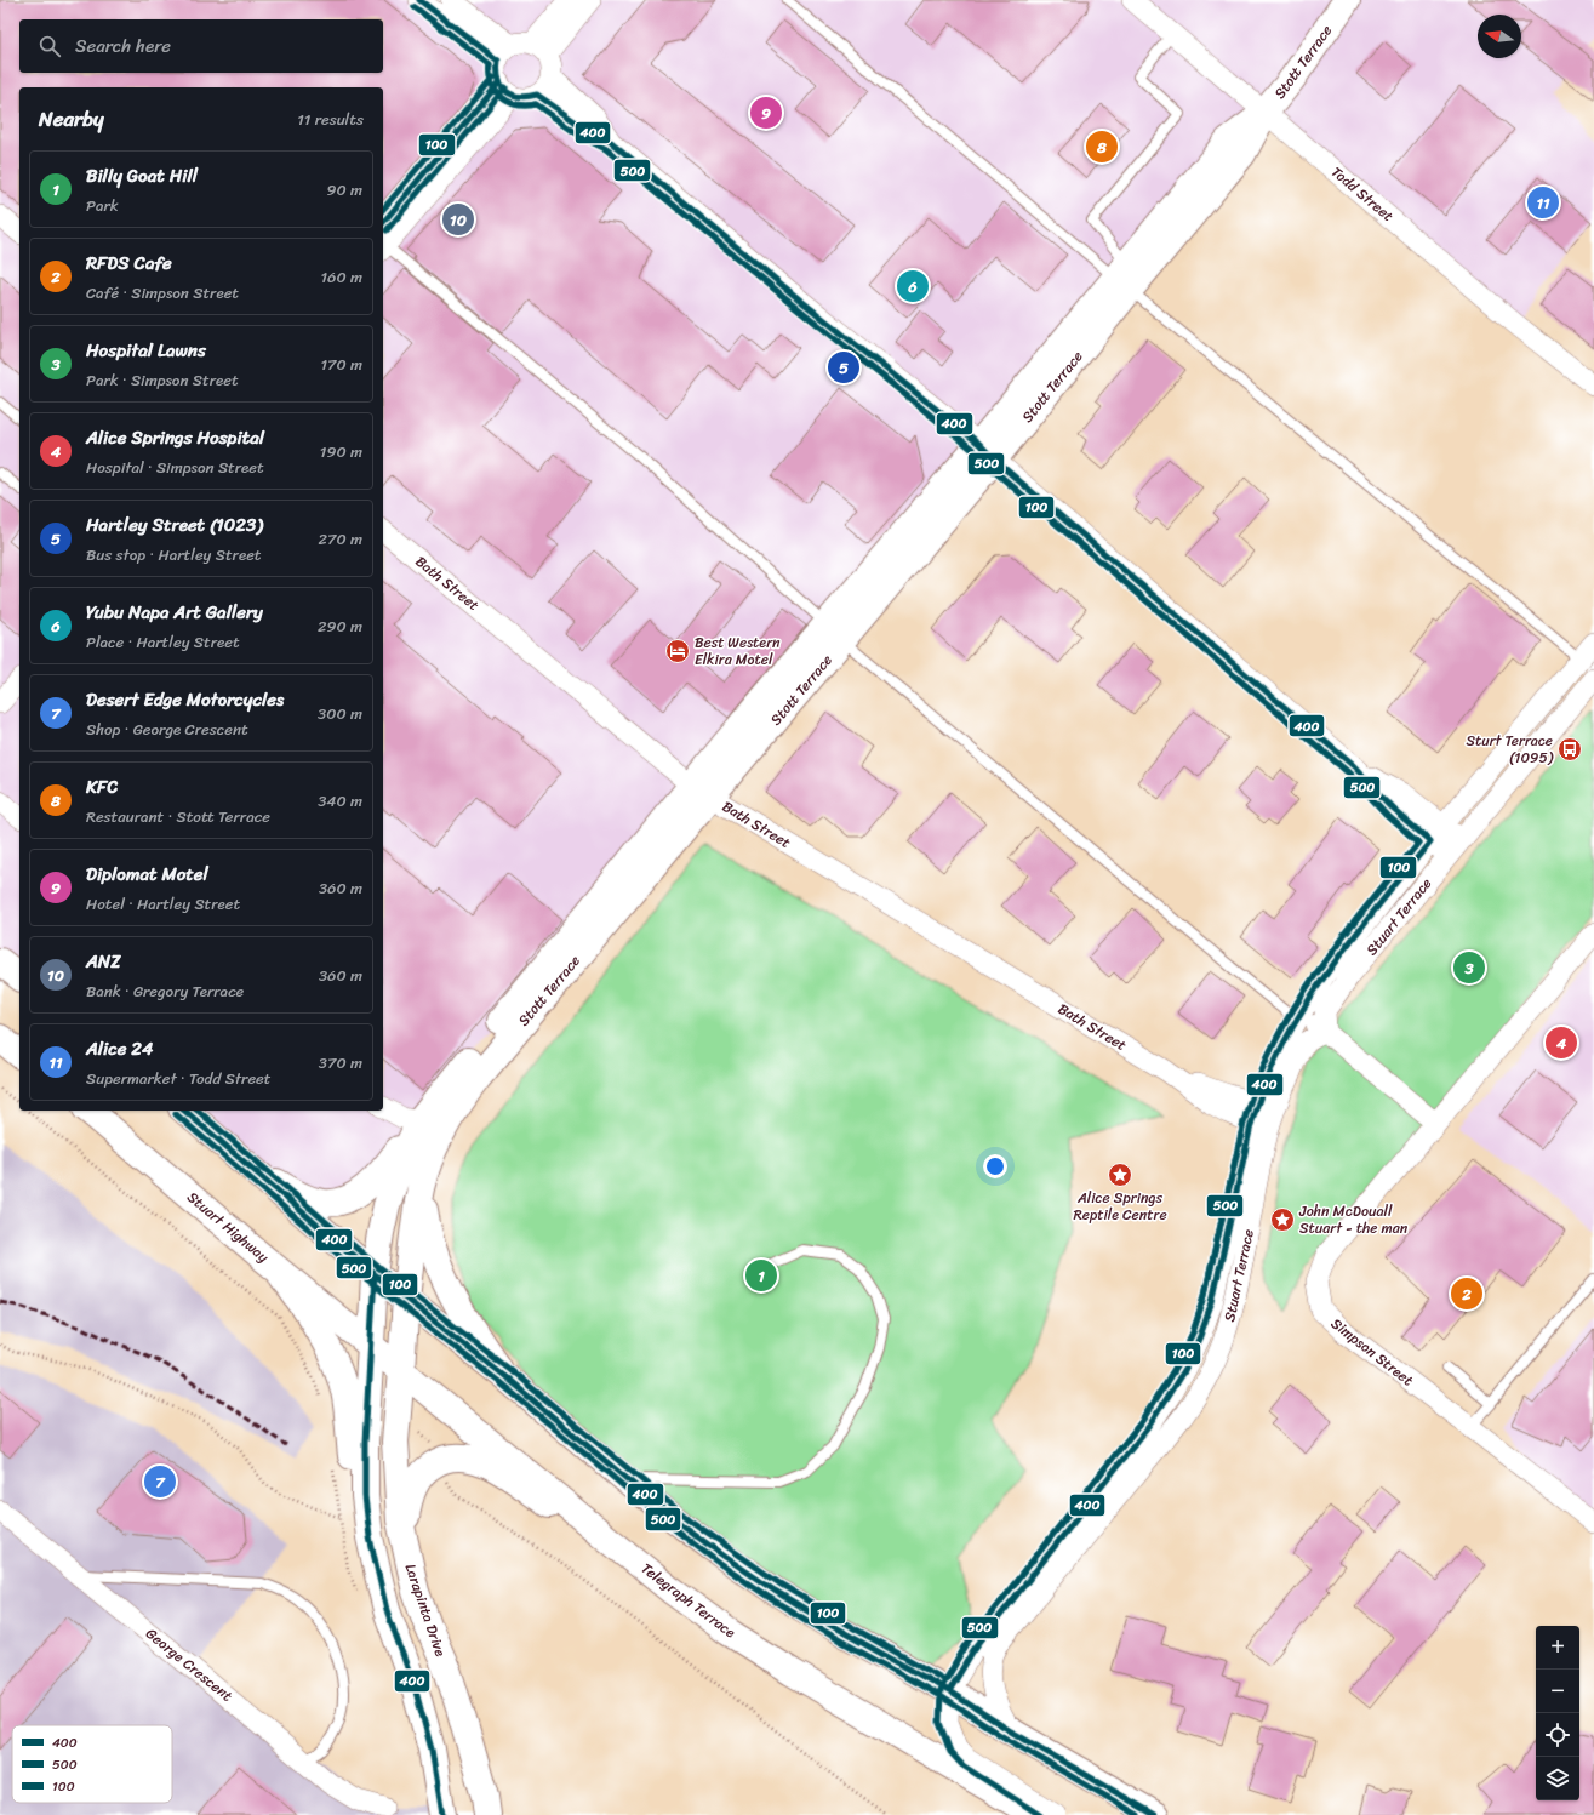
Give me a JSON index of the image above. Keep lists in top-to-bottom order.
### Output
{
  "streets": {
    "main road": [
      "Stott Terrace",
      "Stuart Highway",
      "Telegraph Terrace",
      "Larapinta Drive"
    ],
    "street": [
      "Todd Street",
      "Bath Street",
      "Stuart Terrace",
      "Simpson Street",
      "George Crescent"
    ]
  },
  "crossings": [
    ["Stott Terrace", "Todd Street"],
    ["Stott Terrace", "Bath Street"],
    ["Stott Terrace", "Stuart Highway"],
    ["Stott Terrace", "Telegraph Terrace"],
    ["Stott Terrace", "Larapinta Drive"],
    ["Bath Street", "Stuart Terrace"],
    ["Stuart Highway", "Telegraph Terrace"],
    ["Telegraph Terrace", "Larapinta Drive"]
  ],
  "places": {
    "hotel": ["Best Western Elkira Motel"],
    "bus stop": ["Sturt Terrace (1095)"],
    "place": ["Alice Springs Reptile Centre", "John McDouall Stuart - the man"]
  },
  "lines": ["transit line 400", "transit line 500", "transit line 100"],
  "legend": ["400", "500", "100"],
  "north": "left",
  "page": {
    "search": "Search here",
    "heading": ["Nearby", "11 results"],
    "pins": [
      "9",
      "8",
      "11",
      "10",
      "6",
      "5",
      "3",
      "4",
      "1",
      "2",
      "7"
    ],
    "list": [
      {
        "mark": "1",
        "name": "Billy Goat Hill",
        "note": "Park",
        "value": "90 m"
      },
      {
        "mark": "2",
        "name": "RFDS Cafe",
        "note": "Café · Simpson Street",
        "value": "160 m"
      },
      {
        "mark": "3",
        "name": "Hospital Lawns",
        "note": "Park · Simpson Street",
        "value": "170 m"
      },
      {
        "mark": "4",
        "name": "Alice Springs Hospital",
        "note": "Hospital · Simpson Street",
        "value": "190 m"
      },
      {
        "mark": "5",
        "name": "Hartley Street (1023)",
        "note": "Bus stop · Hartley Street",
        "value": "270 m"
      },
      {
        "mark": "6",
        "name": "Yubu Napa Art Gallery",
        "note": "Place · Hartley Street",
        "value": "290 m"
      },
      {
        "mark": "7",
        "name": "Desert Edge Motorcycles",
        "note": "Shop · George Crescent",
        "value": "300 m"
      },
      {
        "mark": "8",
        "name": "KFC",
        "note": "Restaurant · Stott Terrace",
        "value": "340 m"
      },
      {
        "mark": "9",
        "name": "Diplomat Motel",
        "note": "Hotel · Hartley Street",
        "value": "360 m"
      },
      {
        "mark": "10",
        "name": "ANZ",
        "note": "Bank · Gregory Terrace",
        "value": "360 m"
      },
      {
        "mark": "11",
        "name": "Alice 24",
        "note": "Supermarket · Todd Street",
        "value": "370 m"
      }
    ],
    "map_buttons": ["+", "−"]
  }
}
